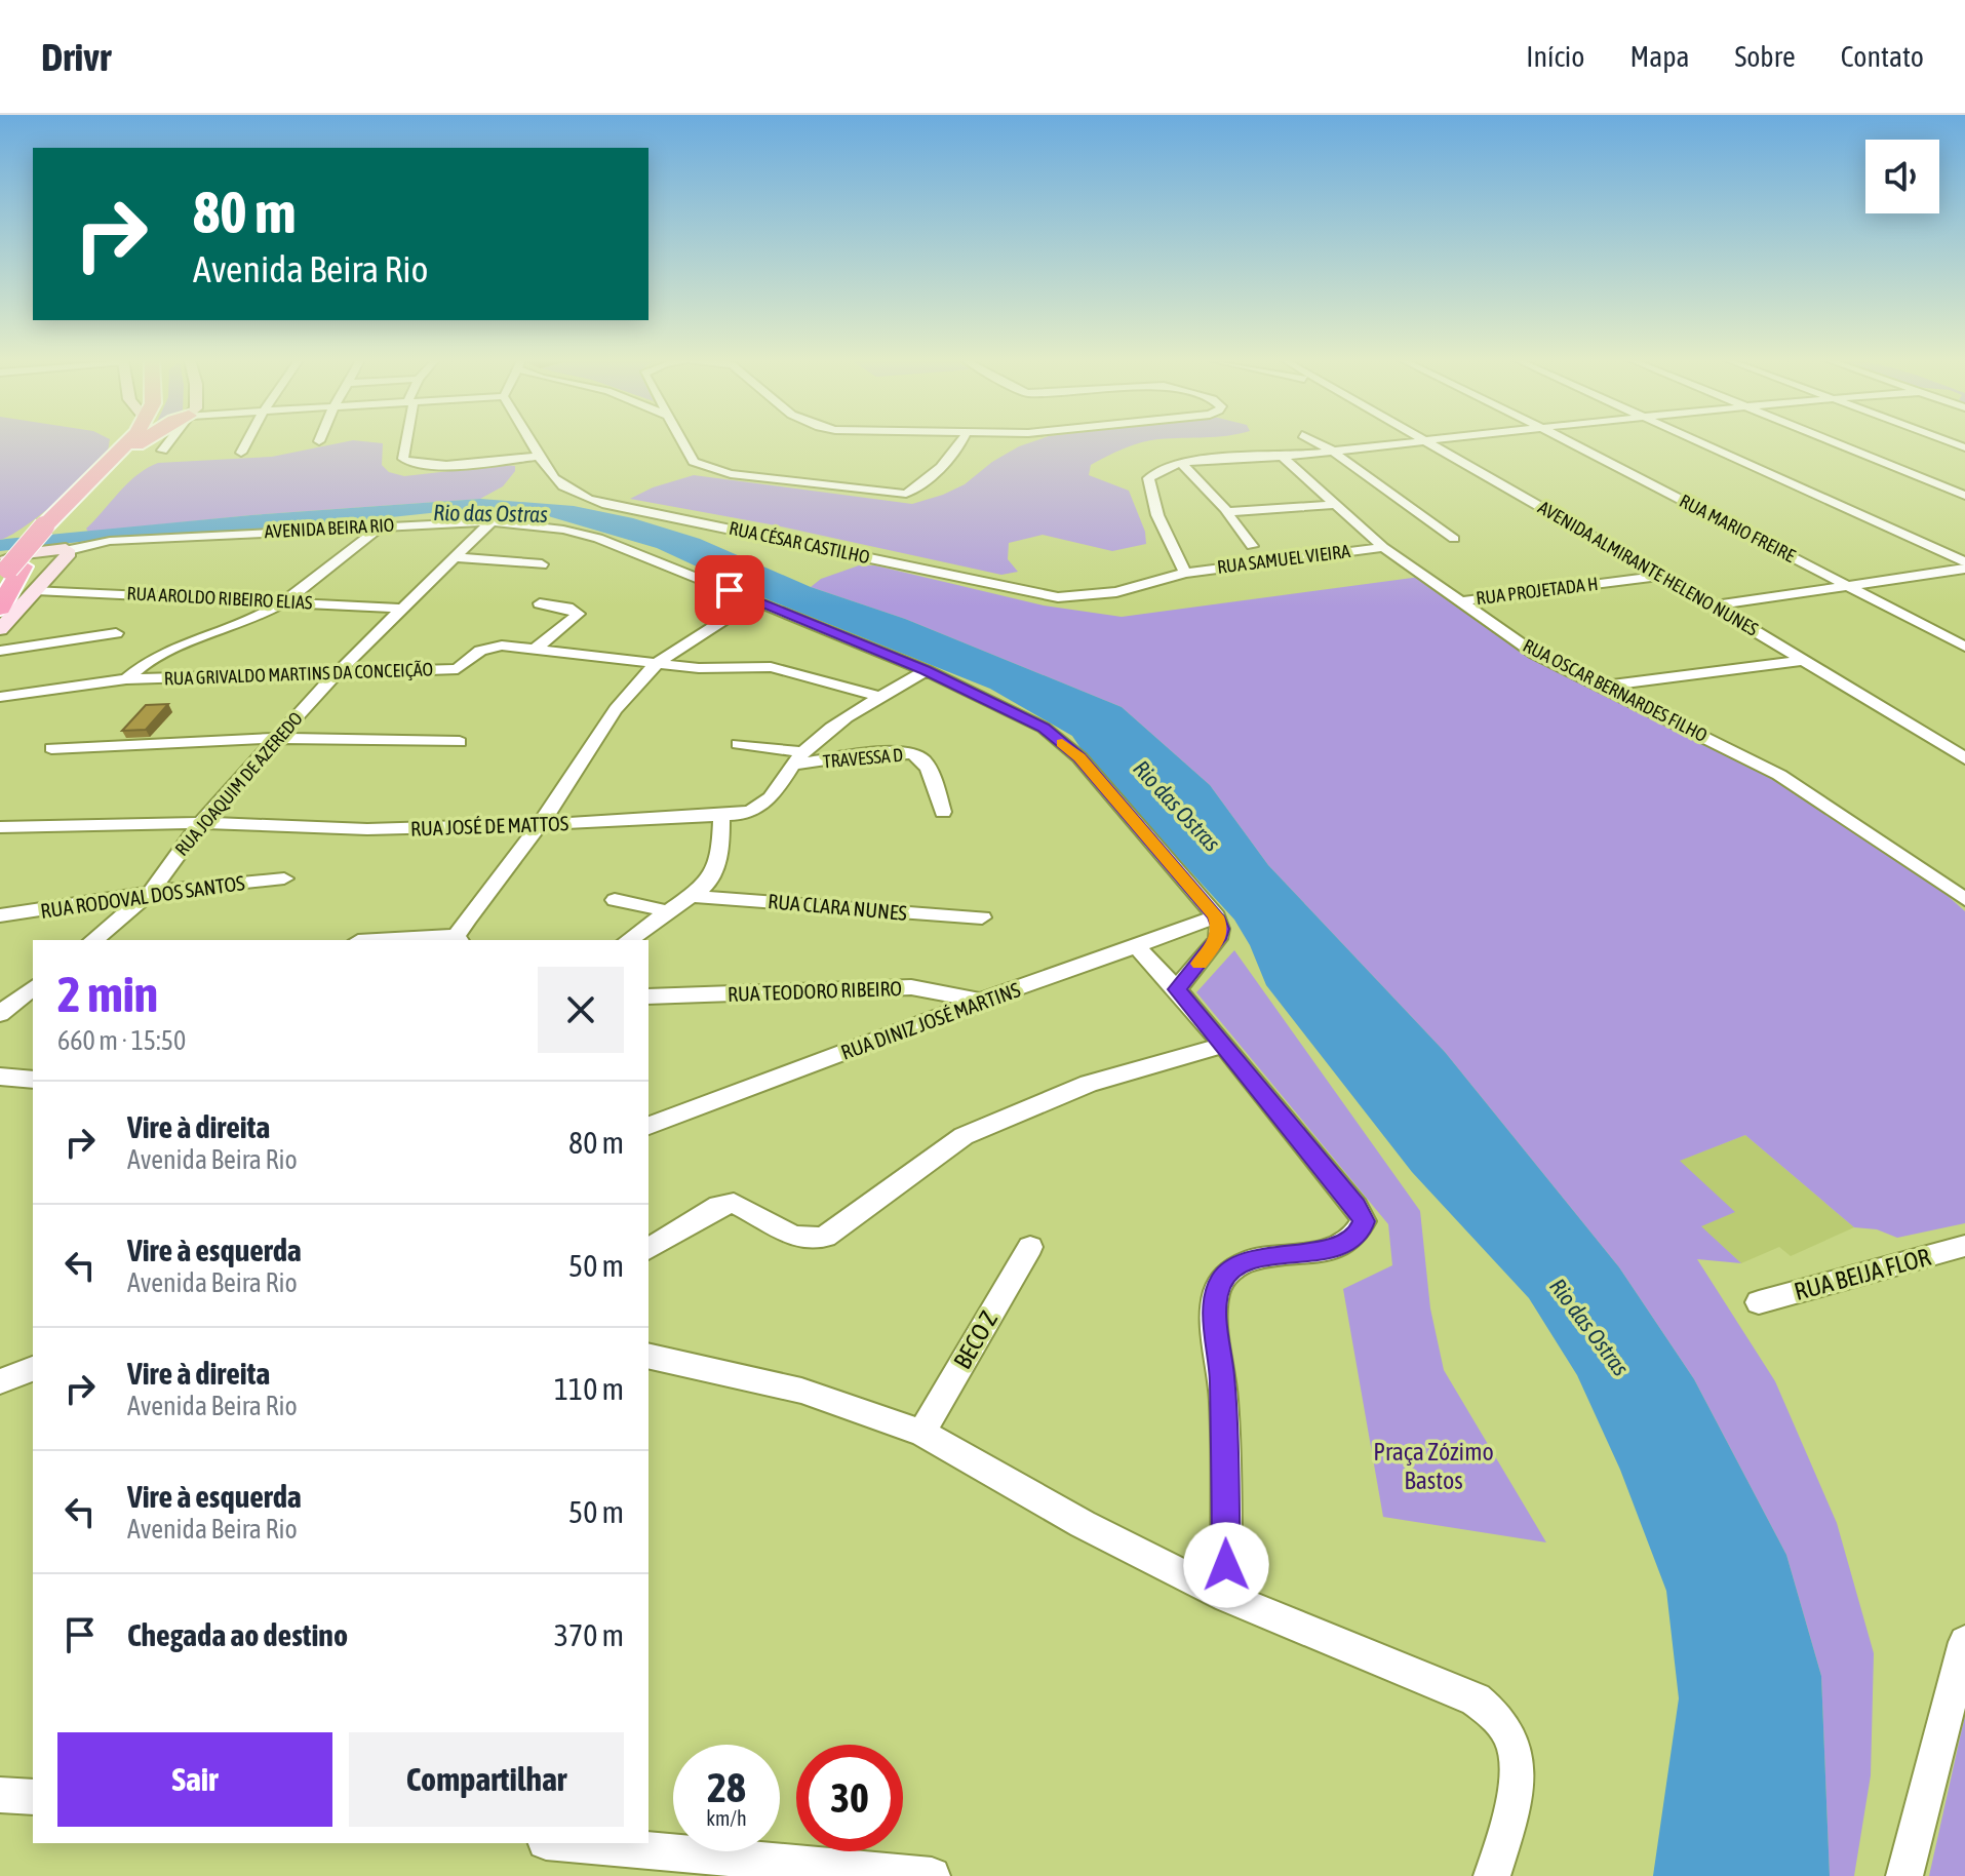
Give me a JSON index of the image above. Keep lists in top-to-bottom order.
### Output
{
  "streets": {
    "street": [
      "AVENIDA BEIRA RIO",
      "RUA MARIO FREIRE",
      "RUA CÉSAR CASTILHO",
      "RUA SAMUEL VIEIRA",
      "AVENIDA ALMIRANTE HELENO NUNES",
      "RUA PROJETADA H",
      "RUA AROLDO RIBEIRO ELIAS",
      "RUA GRIVALDO MARTINS DA CONCEIÇÃO",
      "RUA OSCAR BERNARDES FILHO",
      "TRAVESSA D",
      "RUA JOAQUIM DE AZEREDO",
      "RUA JOSÉ DE MATTOS",
      "RUA RODOVAL DOS SANTOS",
      "RUA CLARA NUNES",
      "RUA TEODORO RIBEIRO",
      "RUA DINIZ JOSÉ MARTINS",
      "RUA BEIJA FLOR",
      "BECO Z"
    ]
  },
  "crossings": [
    ["AVENIDA BEIRA RIO", "RUA JOAQUIM DE AZEREDO"],
    ["AVENIDA BEIRA RIO", "RUA JOSÉ DE MATTOS"],
    ["AVENIDA BEIRA RIO", "RUA DINIZ JOSÉ MARTINS"],
    ["RUA CÉSAR CASTILHO", "RUA SAMUEL VIEIRA"],
    ["RUA SAMUEL VIEIRA", "RUA OSCAR BERNARDES FILHO"],
    ["AVENIDA ALMIRANTE HELENO NUNES", "RUA PROJETADA H"],
    ["RUA PROJETADA H", "RUA OSCAR BERNARDES FILHO"],
    ["RUA AROLDO RIBEIRO ELIAS", "RUA JOAQUIM DE AZEREDO"],
    ["RUA GRIVALDO MARTINS DA CONCEIÇÃO", "RUA JOAQUIM DE AZEREDO"],
    ["RUA GRIVALDO MARTINS DA CONCEIÇÃO", "RUA JOSÉ DE MATTOS"],
    ["TRAVESSA D", "RUA JOSÉ DE MATTOS"],
    ["RUA JOAQUIM DE AZEREDO", "RUA JOSÉ DE MATTOS"],
    ["RUA JOAQUIM DE AZEREDO", "RUA RODOVAL DOS SANTOS"],
    ["RUA TEODORO RIBEIRO", "RUA DINIZ JOSÉ MARTINS"]
  ],
  "water": ["Rio das Ostras"],
  "parks": ["Praça Zózimo Bastos"],
  "page": {
    "header": "Drivr",
    "nav": [
      "Início",
      "Mapa",
      "Sobre",
      "Contato"
    ],
    "turn": ["80 m", "Avenida Beira Rio"],
    "heading": ["2 min", "660 m · 15:50"],
    "list": [
      {
        "name": "Vire à direita",
        "note": "Avenida Beira Rio",
        "value": "80 m"
      },
      {
        "name": "Vire à esquerda",
        "note": "Avenida Beira Rio",
        "value": "50 m"
      },
      {
        "name": "Vire à direita",
        "note": "Avenida Beira Rio",
        "value": "110 m"
      },
      {
        "name": "Vire à esquerda",
        "note": "Avenida Beira Rio",
        "value": "50 m"
      },
      {
        "name": "Chegada ao destino",
        "value": "370 m"
      }
    ],
    "buttons": ["Sair", "Compartilhar"],
    "speed": "28 km/h",
    "limit": "30"
  }
}
